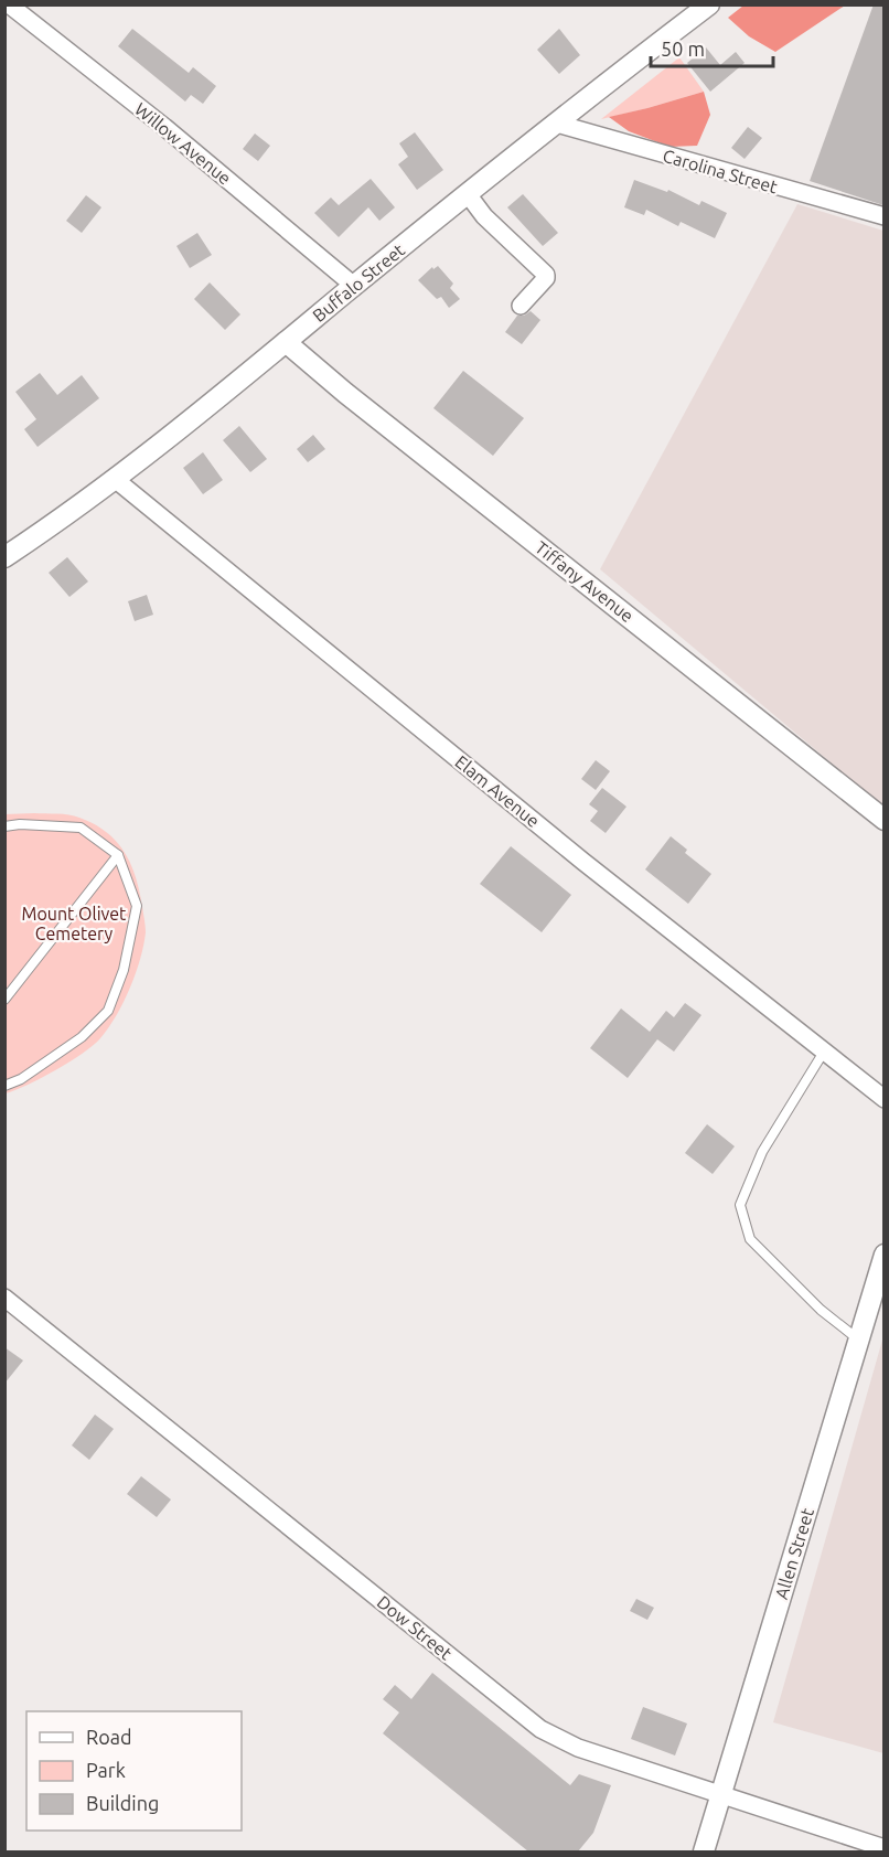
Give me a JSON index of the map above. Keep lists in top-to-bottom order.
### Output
{
  "streets": {
    "street": [
      "Willow Avenue",
      "Carolina Street",
      "Buffalo Street",
      "Tiffany Avenue",
      "Elam Avenue",
      "Allen Street",
      "Dow Street"
    ]
  },
  "crossings": [
    ["Willow Avenue", "Buffalo Street"],
    ["Carolina Street", "Buffalo Street"],
    ["Buffalo Street", "Tiffany Avenue"],
    ["Buffalo Street", "Elam Avenue"],
    ["Allen Street", "Dow Street"]
  ],
  "parks": ["Mount Olivet Cemetery"],
  "legend": ["Road", "Park", "Building"],
  "scale_bar": "50 m"
}
